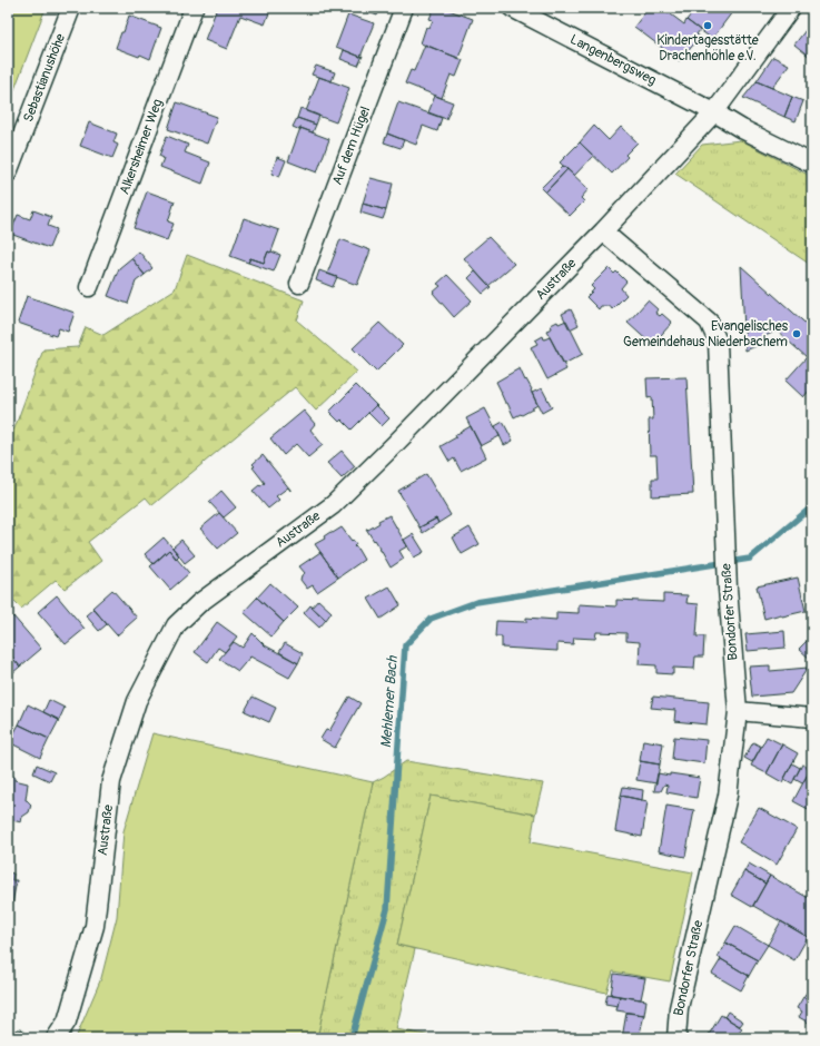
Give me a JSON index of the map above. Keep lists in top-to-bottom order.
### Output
{
  "streets": {
    "street": [
      "Langenbergsweg",
      "Sebastianushöhe",
      "Auf dem Hügel",
      "Alkersheimer Weg",
      "Austraße",
      "Bondorfer Straße"
    ]
  },
  "crossings": [
    ["Langenbergsweg", "Austraße"],
    ["Austraße", "Bondorfer Straße"]
  ],
  "water": ["Mehlemer Bach"],
  "places": ["Kindertagesstätte Drachenhöhle e.V.", "Evangelisches Gemeindehaus Niederbachem"]
}
